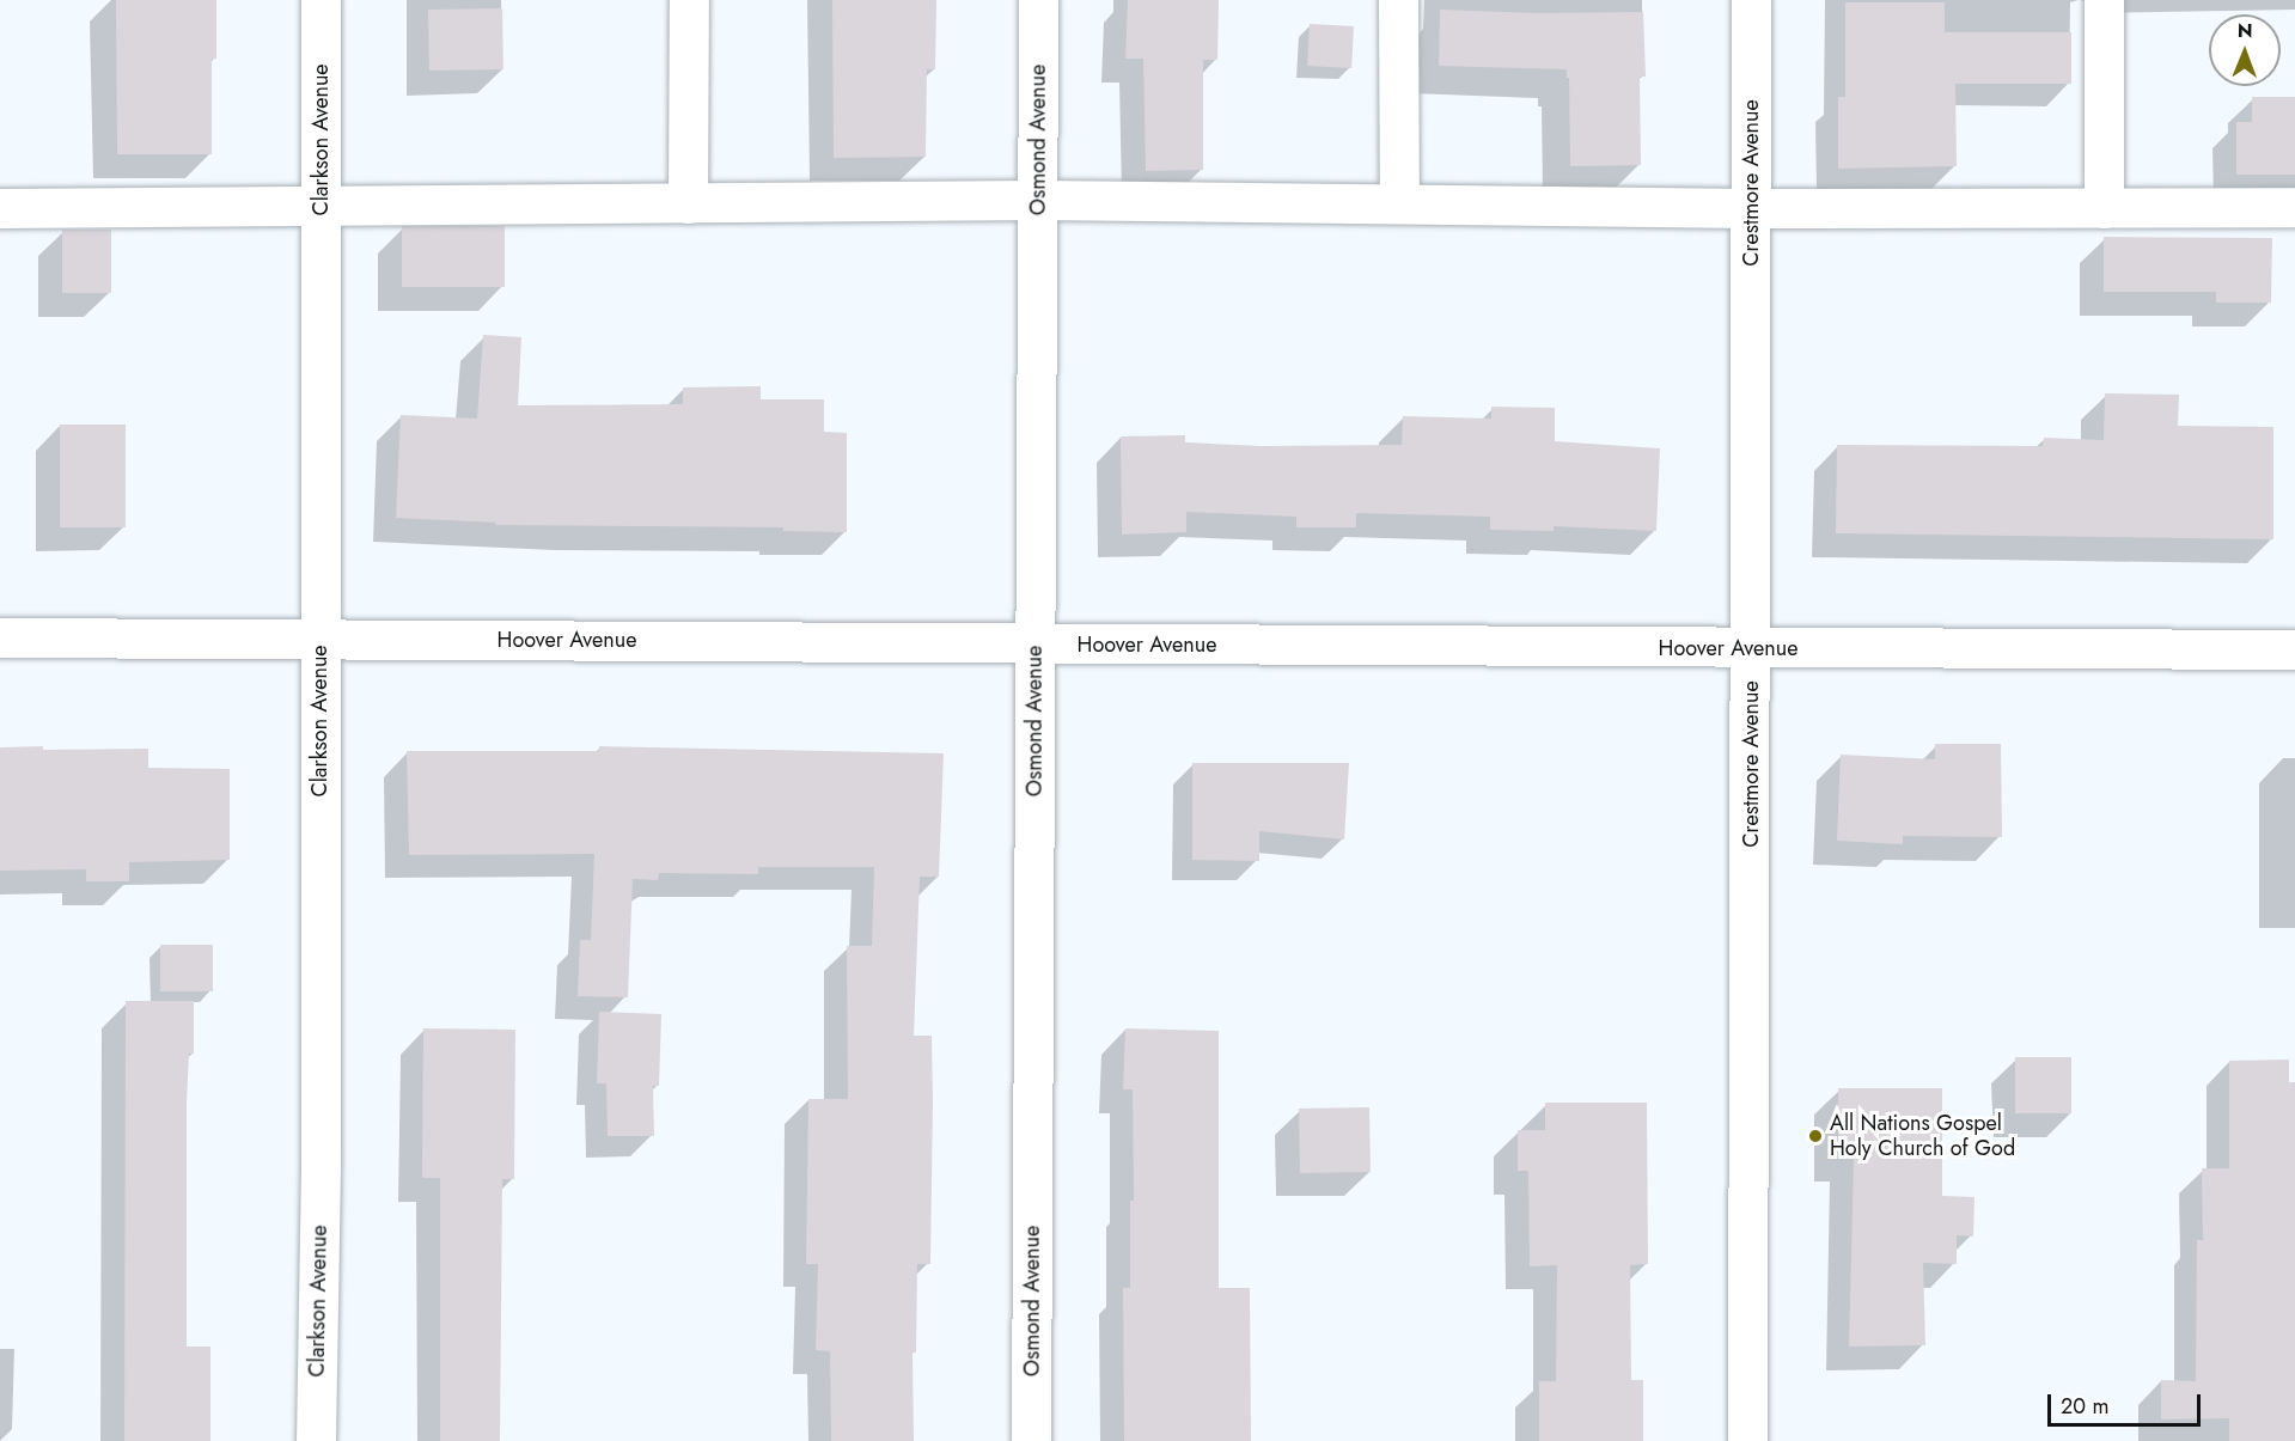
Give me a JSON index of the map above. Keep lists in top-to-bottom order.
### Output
{
  "streets": {
    "street": [
      "Clarkson Avenue",
      "Osmond Avenue",
      "Crestmore Avenue",
      "Hoover Avenue"
    ]
  },
  "crossings": [
    ["Clarkson Avenue", "Hoover Avenue"],
    ["Osmond Avenue", "Hoover Avenue"],
    ["Crestmore Avenue", "Hoover Avenue"]
  ],
  "places": ["All Nations Gospel Holy Church of God"],
  "scale_bar": "20 m",
  "north": "top"
}
